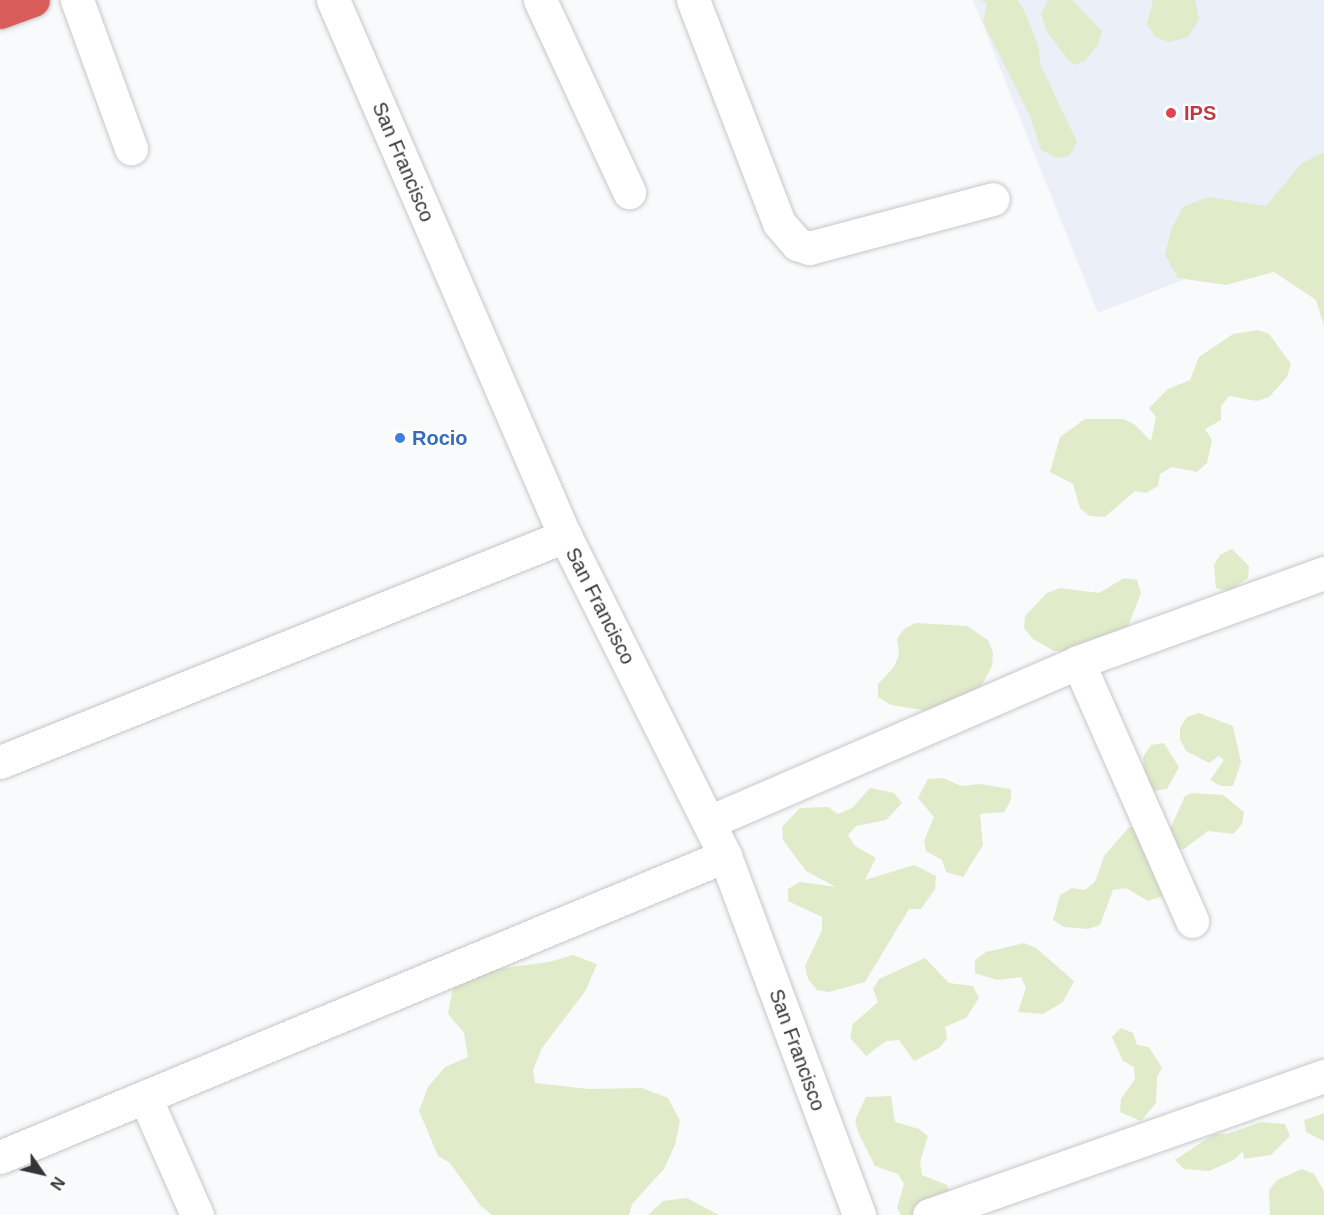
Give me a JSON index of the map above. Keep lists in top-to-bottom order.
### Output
{
  "streets": {
    "street": ["San Francisco"]
  },
  "places": ["IPS", "Rocio"],
  "north": "bottom right"
}
